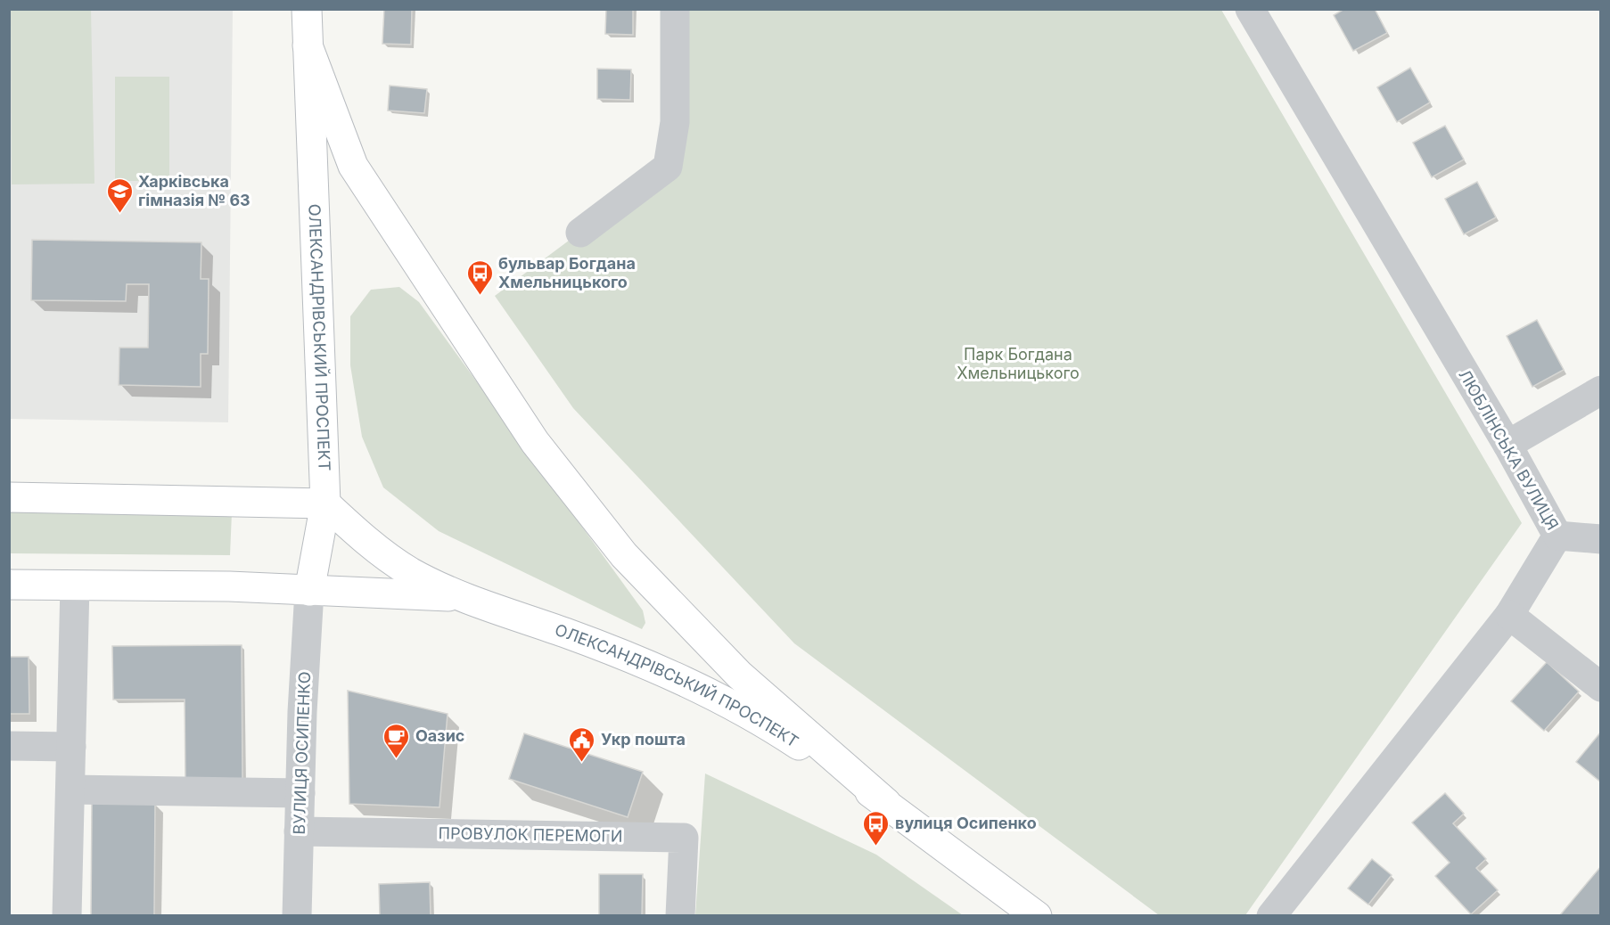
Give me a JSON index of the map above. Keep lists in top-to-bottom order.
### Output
{
  "streets": {
    "main road": ["ОЛЕКСАНДРІВСЬКИЙ ПРОСПЕКТ"],
    "street": ["ЛЮБЛІНСЬКА ВУЛИЦЯ", "ВУЛИЦЯ ОСИПЕНКО", "ПРОВУЛОК ПЕРЕМОГИ"]
  },
  "crossings": [
    ["ОЛЕКСАНДРІВСЬКИЙ ПРОСПЕКТ", "ВУЛИЦЯ ОСИПЕНКО"],
    ["ВУЛИЦЯ ОСИПЕНКО", "ПРОВУЛОК ПЕРЕМОГИ"]
  ],
  "parks": ["Парк Богдана Хмельницького"],
  "places": {
    "school or university": ["Харківська гімназія № 63"],
    "bus stop": ["бульвар Богдана Хмельницького", "вулиця Осипенко"],
    "cafe": ["Оазис"],
    "public building": ["Укр пошта"]
  }
}
